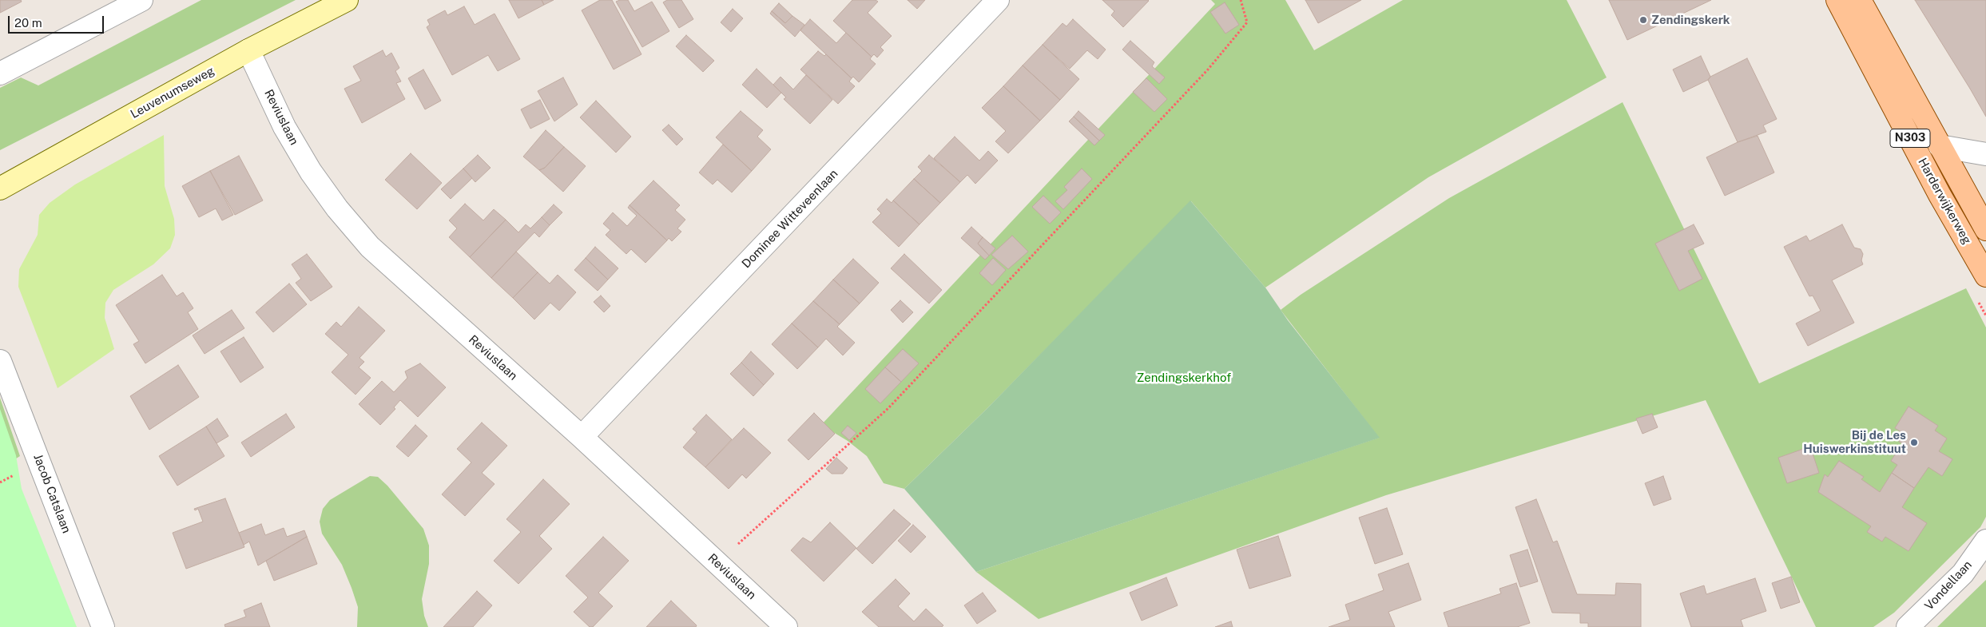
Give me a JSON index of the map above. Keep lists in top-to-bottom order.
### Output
{
  "streets": {
    "main road": ["Leuvenumseweg", "N303", "Harderwijkerweg"],
    "street": [
      "Reviuslaan",
      "Dominee Witteveenlaan",
      "Jacob Catslaan",
      "Vondellaan"
    ]
  },
  "crossings": [
    ["Leuvenumseweg", "Reviuslaan"],
    ["Reviuslaan", "Dominee Witteveenlaan"]
  ],
  "parks": ["Zendingskerkhof"],
  "places": ["Zendingskerk", "Bij de Les Huiswerkinstituut"],
  "scale_bar": "20 m"
}
